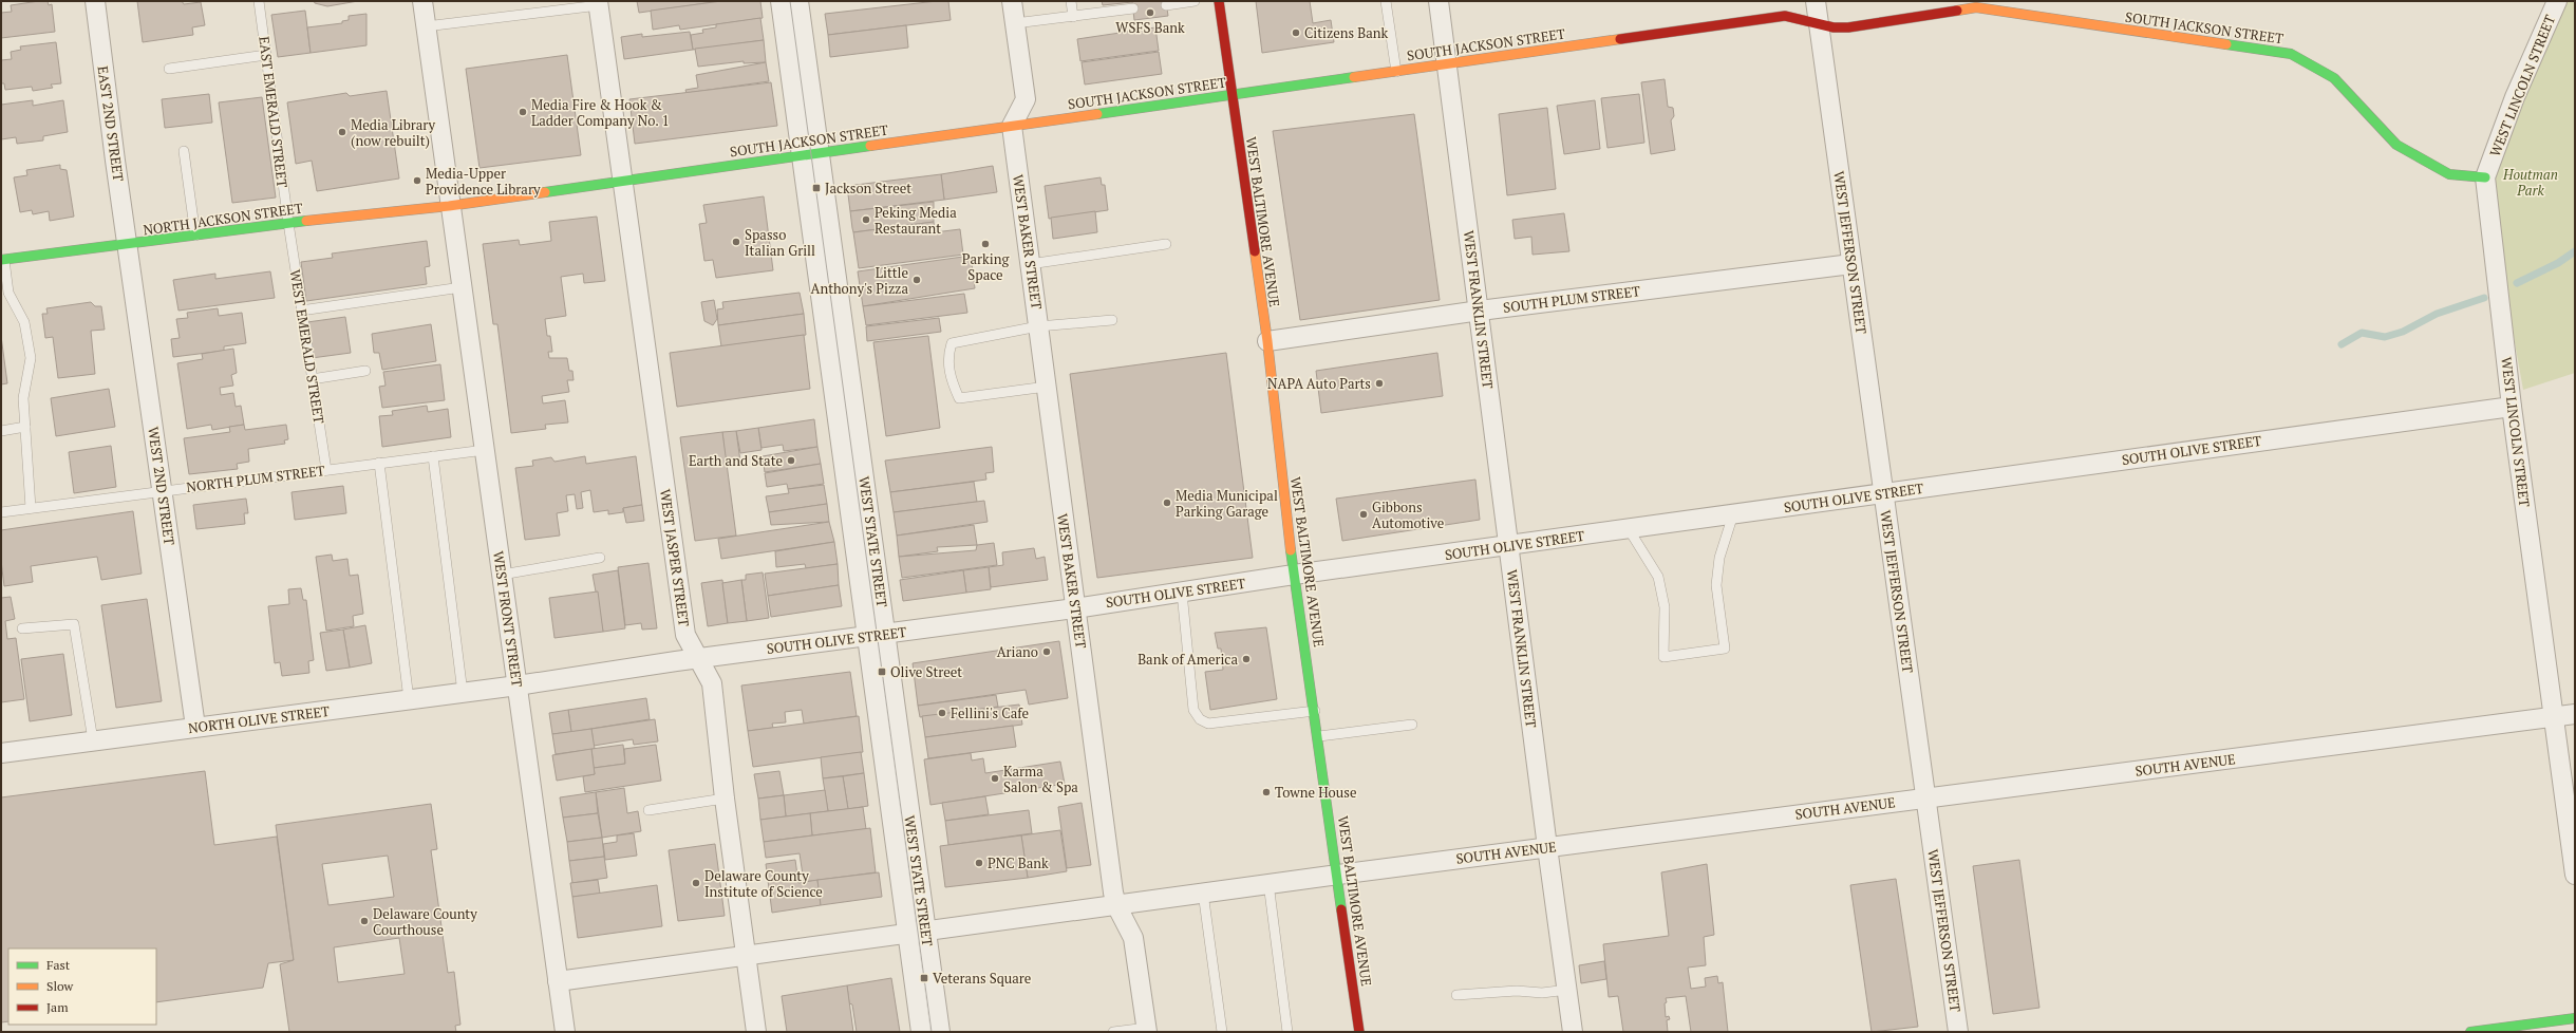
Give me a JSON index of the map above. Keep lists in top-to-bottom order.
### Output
{
  "streets": {
    "street": [
      "SOUTH JACKSON STREET",
      "WEST LINCOLN STREET",
      "EAST 2ND STREET",
      "NORTH JACKSON STREET",
      "WEST BALTIMORE AVENUE",
      "WEST BAKER STREET",
      "WEST JEFFERSON STREET",
      "SOUTH PLUM STREET",
      "WEST FRANKLIN STREET",
      "SOUTH OLIVE STREET",
      "WEST 2ND STREET",
      "WEST STATE STREET",
      "WEST JASPER STREET",
      "WEST FRONT STREET",
      "NORTH OLIVE STREET",
      "SOUTH AVENUE"
    ],
    "lane": ["EAST EMERALD STREET", "WEST EMERALD STREET", "NORTH PLUM STREET"]
  },
  "crossings": [
    ["SOUTH JACKSON STREET", "WEST LINCOLN STREET"],
    ["SOUTH JACKSON STREET", "NORTH JACKSON STREET"],
    ["SOUTH JACKSON STREET", "WEST BALTIMORE AVENUE"],
    ["SOUTH JACKSON STREET", "WEST BAKER STREET"],
    ["SOUTH JACKSON STREET", "WEST JEFFERSON STREET"],
    ["SOUTH JACKSON STREET", "WEST FRANKLIN STREET"],
    ["SOUTH JACKSON STREET", "WEST STATE STREET"],
    ["SOUTH JACKSON STREET", "WEST JASPER STREET"],
    ["SOUTH JACKSON STREET", "WEST FRONT STREET"],
    ["WEST LINCOLN STREET", "SOUTH OLIVE STREET"],
    ["WEST LINCOLN STREET", "SOUTH AVENUE"],
    ["EAST EMERALD STREET", "NORTH JACKSON STREET"],
    ["EAST EMERALD STREET", "WEST EMERALD STREET"],
    ["EAST 2ND STREET", "NORTH JACKSON STREET"],
    ["EAST 2ND STREET", "WEST 2ND STREET"],
    ["NORTH JACKSON STREET", "WEST EMERALD STREET"],
    ["NORTH JACKSON STREET", "WEST 2ND STREET"],
    ["NORTH JACKSON STREET", "WEST FRONT STREET"],
    ["WEST BALTIMORE AVENUE", "SOUTH PLUM STREET"],
    ["WEST BALTIMORE AVENUE", "SOUTH OLIVE STREET"],
    ["WEST BALTIMORE AVENUE", "SOUTH AVENUE"],
    ["WEST BAKER STREET", "SOUTH OLIVE STREET"],
    ["WEST BAKER STREET", "SOUTH AVENUE"],
    ["WEST JEFFERSON STREET", "SOUTH PLUM STREET"],
    ["WEST JEFFERSON STREET", "SOUTH OLIVE STREET"],
    ["WEST JEFFERSON STREET", "SOUTH AVENUE"],
    ["SOUTH PLUM STREET", "WEST FRANKLIN STREET"],
    ["WEST FRANKLIN STREET", "SOUTH OLIVE STREET"],
    ["WEST FRANKLIN STREET", "SOUTH AVENUE"],
    ["WEST EMERALD STREET", "NORTH PLUM STREET"],
    ["SOUTH OLIVE STREET", "WEST STATE STREET"],
    ["SOUTH OLIVE STREET", "WEST JASPER STREET"],
    ["SOUTH OLIVE STREET", "WEST FRONT STREET"],
    ["SOUTH OLIVE STREET", "NORTH OLIVE STREET"],
    ["NORTH PLUM STREET", "WEST 2ND STREET"],
    ["NORTH PLUM STREET", "WEST FRONT STREET"],
    ["WEST 2ND STREET", "NORTH OLIVE STREET"],
    ["WEST FRONT STREET", "NORTH OLIVE STREET"]
  ],
  "parks": ["Houtman Park"],
  "places": {
    "other": [
      "WSFS Bank",
      "Citizens Bank",
      "Media Fire & Hook & Ladder Company No. 1",
      "Media Library (now rebuilt)",
      "Media-Upper Providence Library",
      "Peking Media Restaurant",
      "Spasso Italian Grill",
      "Parking Space",
      "Little Anthony's Pizza",
      "NAPA Auto Parts",
      "Earth and State",
      "Media Municipal Parking Garage",
      "Gibbons Automotive",
      "Ariano",
      "Bank of America",
      "Fellini's Cafe",
      "Karma Salon & Spa",
      "Towne House",
      "PNC Bank",
      "Delaware County Institute of Science",
      "Delaware County Courthouse"
    ],
    "transit": ["Jackson Street", "Olive Street", "Veterans Square"]
  },
  "legend": ["Fast", "Slow", "Jam"]
}
